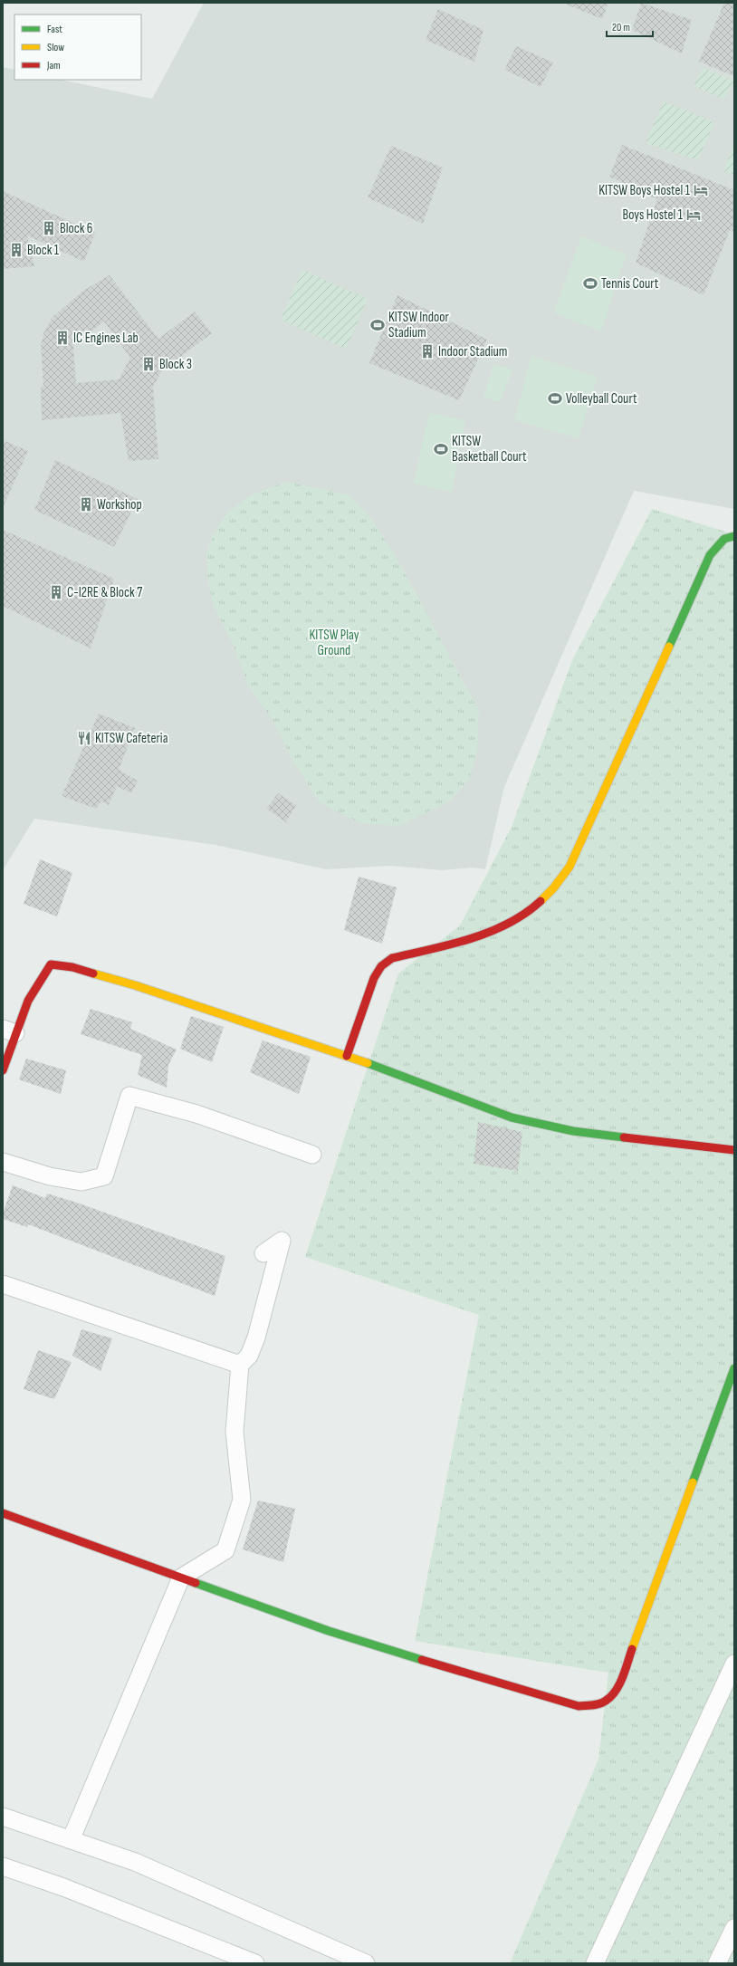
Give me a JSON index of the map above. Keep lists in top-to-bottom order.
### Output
{
  "parks": ["KITSW Play Ground"],
  "places": {
    "hotel": ["KITSW Boys Hostel 1", "Boys Hostel 1"],
    "building": [
      "Block 6",
      "Block 1",
      "IC Engines Lab",
      "Indoor Stadium",
      "Block 3",
      "Workshop",
      "C-I2RE & Block 7"
    ],
    "sports": [
      "Tennis Court",
      "KITSW Indoor Stadium",
      "Volleyball Court",
      "KITSW Basketball Court"
    ],
    "restaurant": ["KITSW Cafeteria"]
  },
  "legend": ["Fast", "Slow", "Jam"],
  "scale_bar": "20 m"
}
